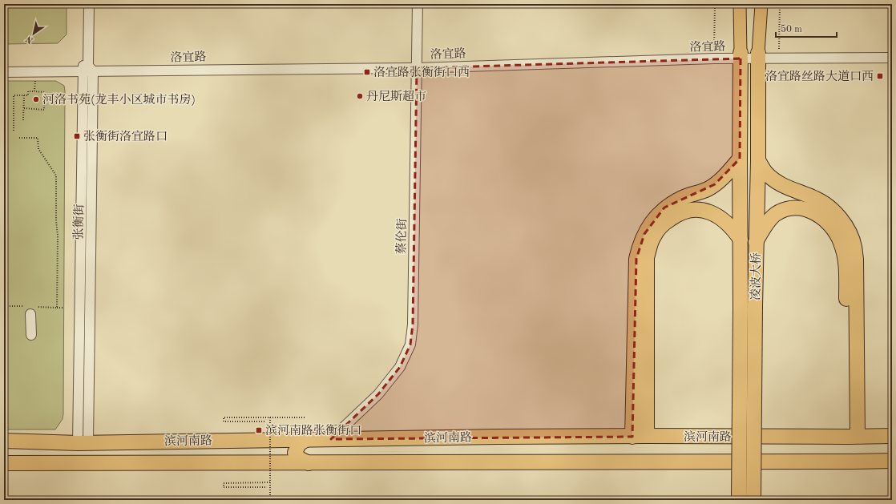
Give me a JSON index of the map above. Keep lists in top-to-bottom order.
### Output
{
  "streets": {
    "highway": ["凌波大桥", "滨河南路"],
    "street": ["洛宜路", "张衡街", "蔡伦街"]
  },
  "crossings": [
    ["洛宜路", "张衡街"],
    ["洛宜路", "蔡伦街"],
    ["洛宜路", "凌波大桥"],
    ["张衡街", "滨河南路"],
    ["蔡伦街", "滨河南路"]
  ],
  "places": {
    "transit": [
      "洛宜路张衡街口西",
      "洛宜路丝路大道口西",
      "张衡街洛宜路口",
      "滨河南路张衡街口"
    ],
    "other": ["丹尼斯超市", "河洛书苑(龙丰小区城市书房)"]
  },
  "scale_bar": "50 m",
  "north": "bottom left"
}
